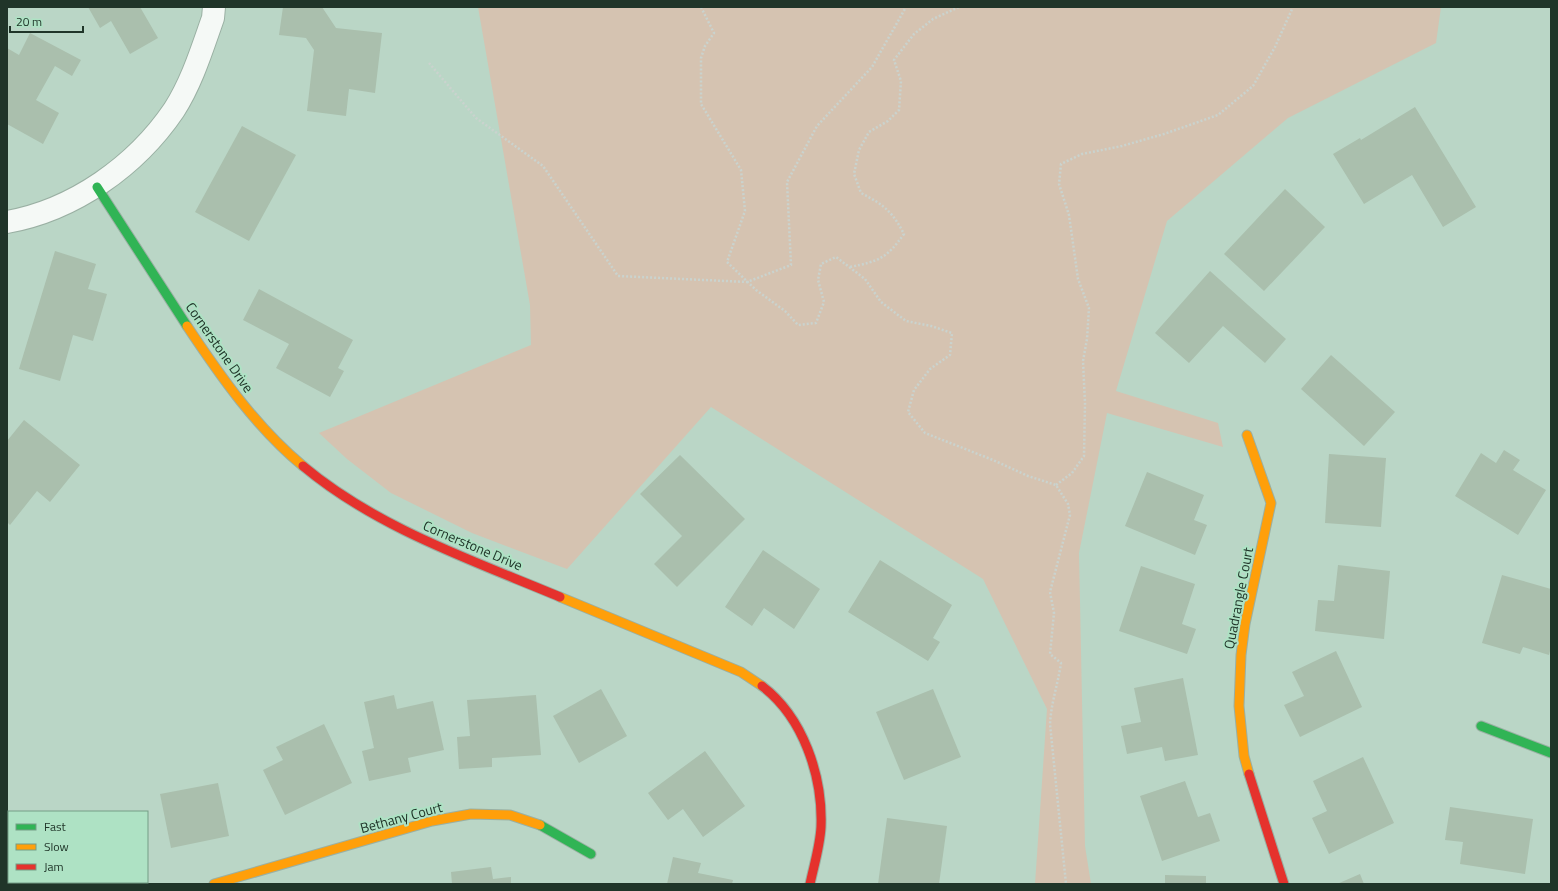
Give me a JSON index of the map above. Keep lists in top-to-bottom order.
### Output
{
  "streets": {
    "street": ["Cornerstone Drive", "Quadrangle Court", "Bethany Court"]
  },
  "legend": ["Fast", "Slow", "Jam"],
  "scale_bar": "20 m"
}
